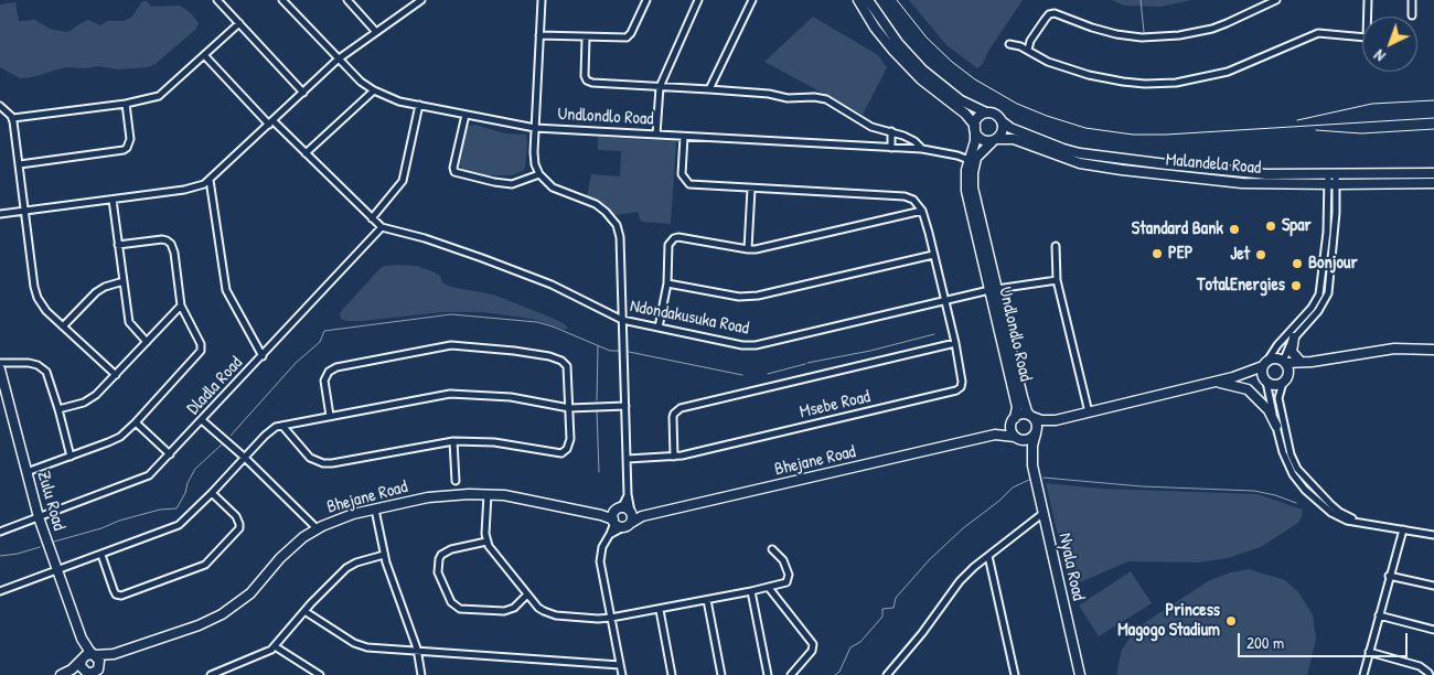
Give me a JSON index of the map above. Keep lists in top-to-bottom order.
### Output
{
  "streets": {
    "street": [
      "Undlondlo Road",
      "Malandela Road",
      "Ndondakusuka Road",
      "Dladla Road",
      "Msebe Road",
      "Bhejane Road",
      "Zulu Road",
      "Nyala Road"
    ]
  },
  "crossings": [
    ["Undlondlo Road", "Malandela Road"],
    ["Undlondlo Road", "Ndondakusuka Road"],
    ["Undlondlo Road", "Bhejane Road"],
    ["Undlondlo Road", "Nyala Road"],
    ["Ndondakusuka Road", "Dladla Road"],
    ["Ndondakusuka Road", "Msebe Road"],
    ["Dladla Road", "Zulu Road"],
    ["Bhejane Road", "Zulu Road"],
    ["Bhejane Road", "Nyala Road"]
  ],
  "places": [
    "Spar",
    "Standard Bank",
    "PEP",
    "Jet",
    "Bonjour",
    "TotalEnergies",
    "Princess Magogo Stadium"
  ],
  "scale_bar": "200 m",
  "north": "bottom left"
}
